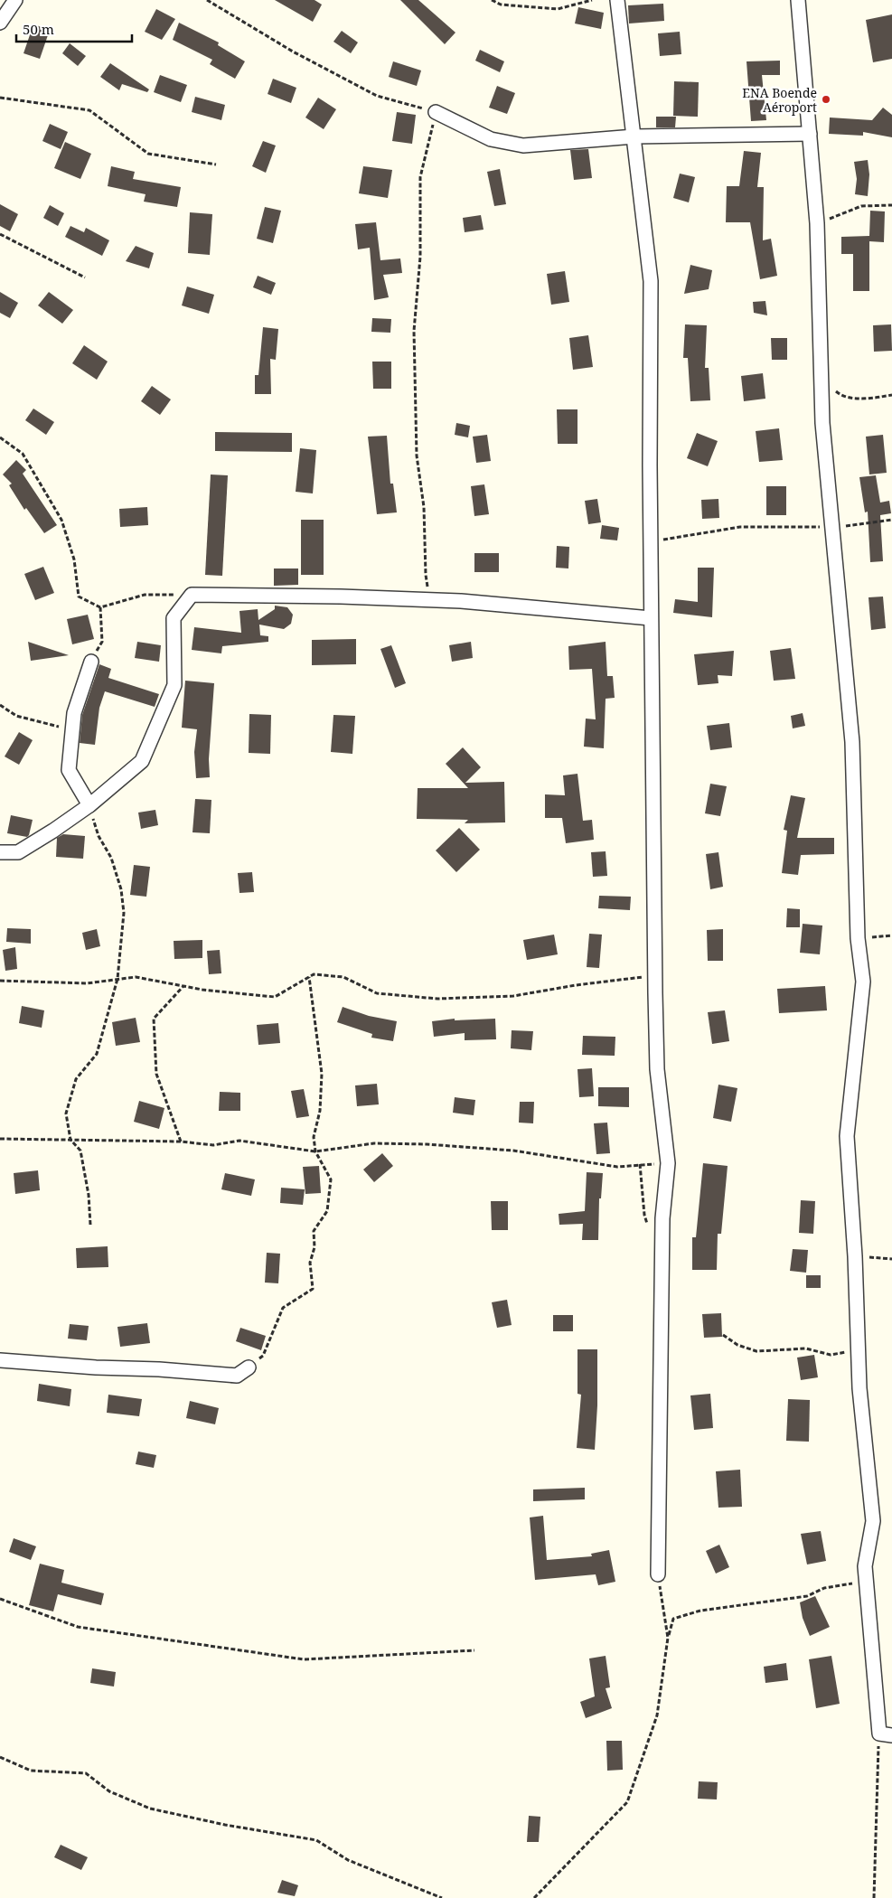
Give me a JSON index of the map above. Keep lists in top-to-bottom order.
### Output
{
  "places": ["ENA Boende Aéroport"],
  "scale_bar": "50 m"
}
